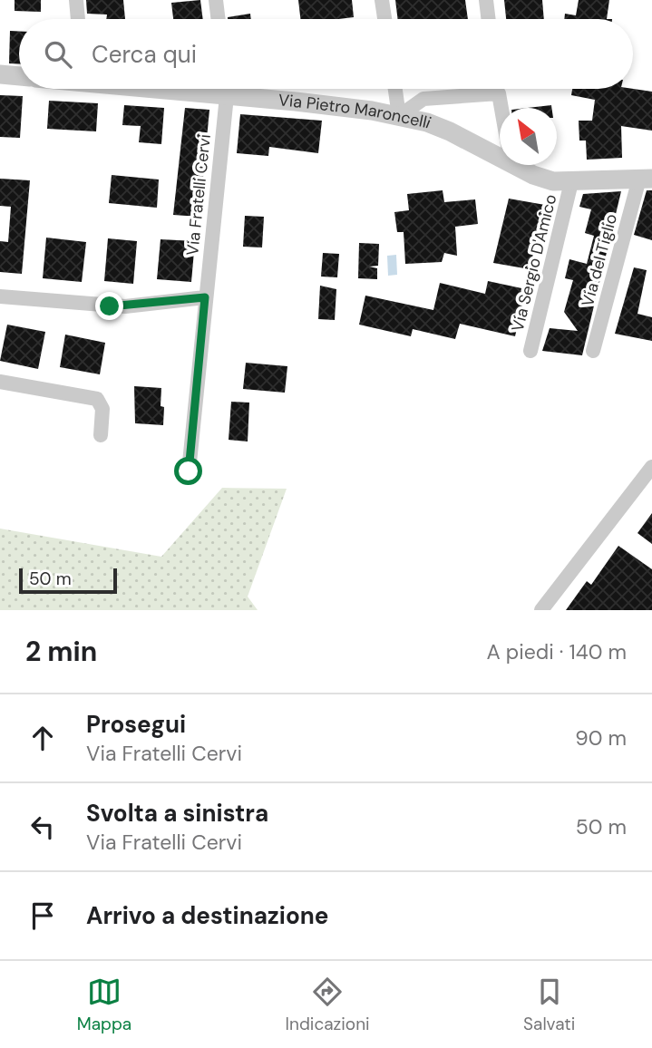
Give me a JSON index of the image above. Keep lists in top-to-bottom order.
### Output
{
  "streets": {
    "street": [
      "Via Pietro Maroncelli",
      "Via Fratelli Cervi",
      "Via del Tiglio",
      "Via Sergio D'Amico"
    ]
  },
  "crossings": [
    ["Via Pietro Maroncelli", "Via del Tiglio"],
    ["Via Pietro Maroncelli", "Via Sergio D'Amico"]
  ],
  "scale_bar": "50 m",
  "north": "top left",
  "page": {
    "search": "Cerca qui",
    "scale": "50 m",
    "heading": ["2 min", "A piedi · 140 m"],
    "list": [
      ["Prosegui", "Via Fratelli Cervi", "90 m"],
      ["Svolta a sinistra", "Via Fratelli Cervi", "50 m"],
      "Arrivo a destinazione"
    ],
    "nav": ["Mappa", "Indicazioni", "Salvati"]
  }
}
